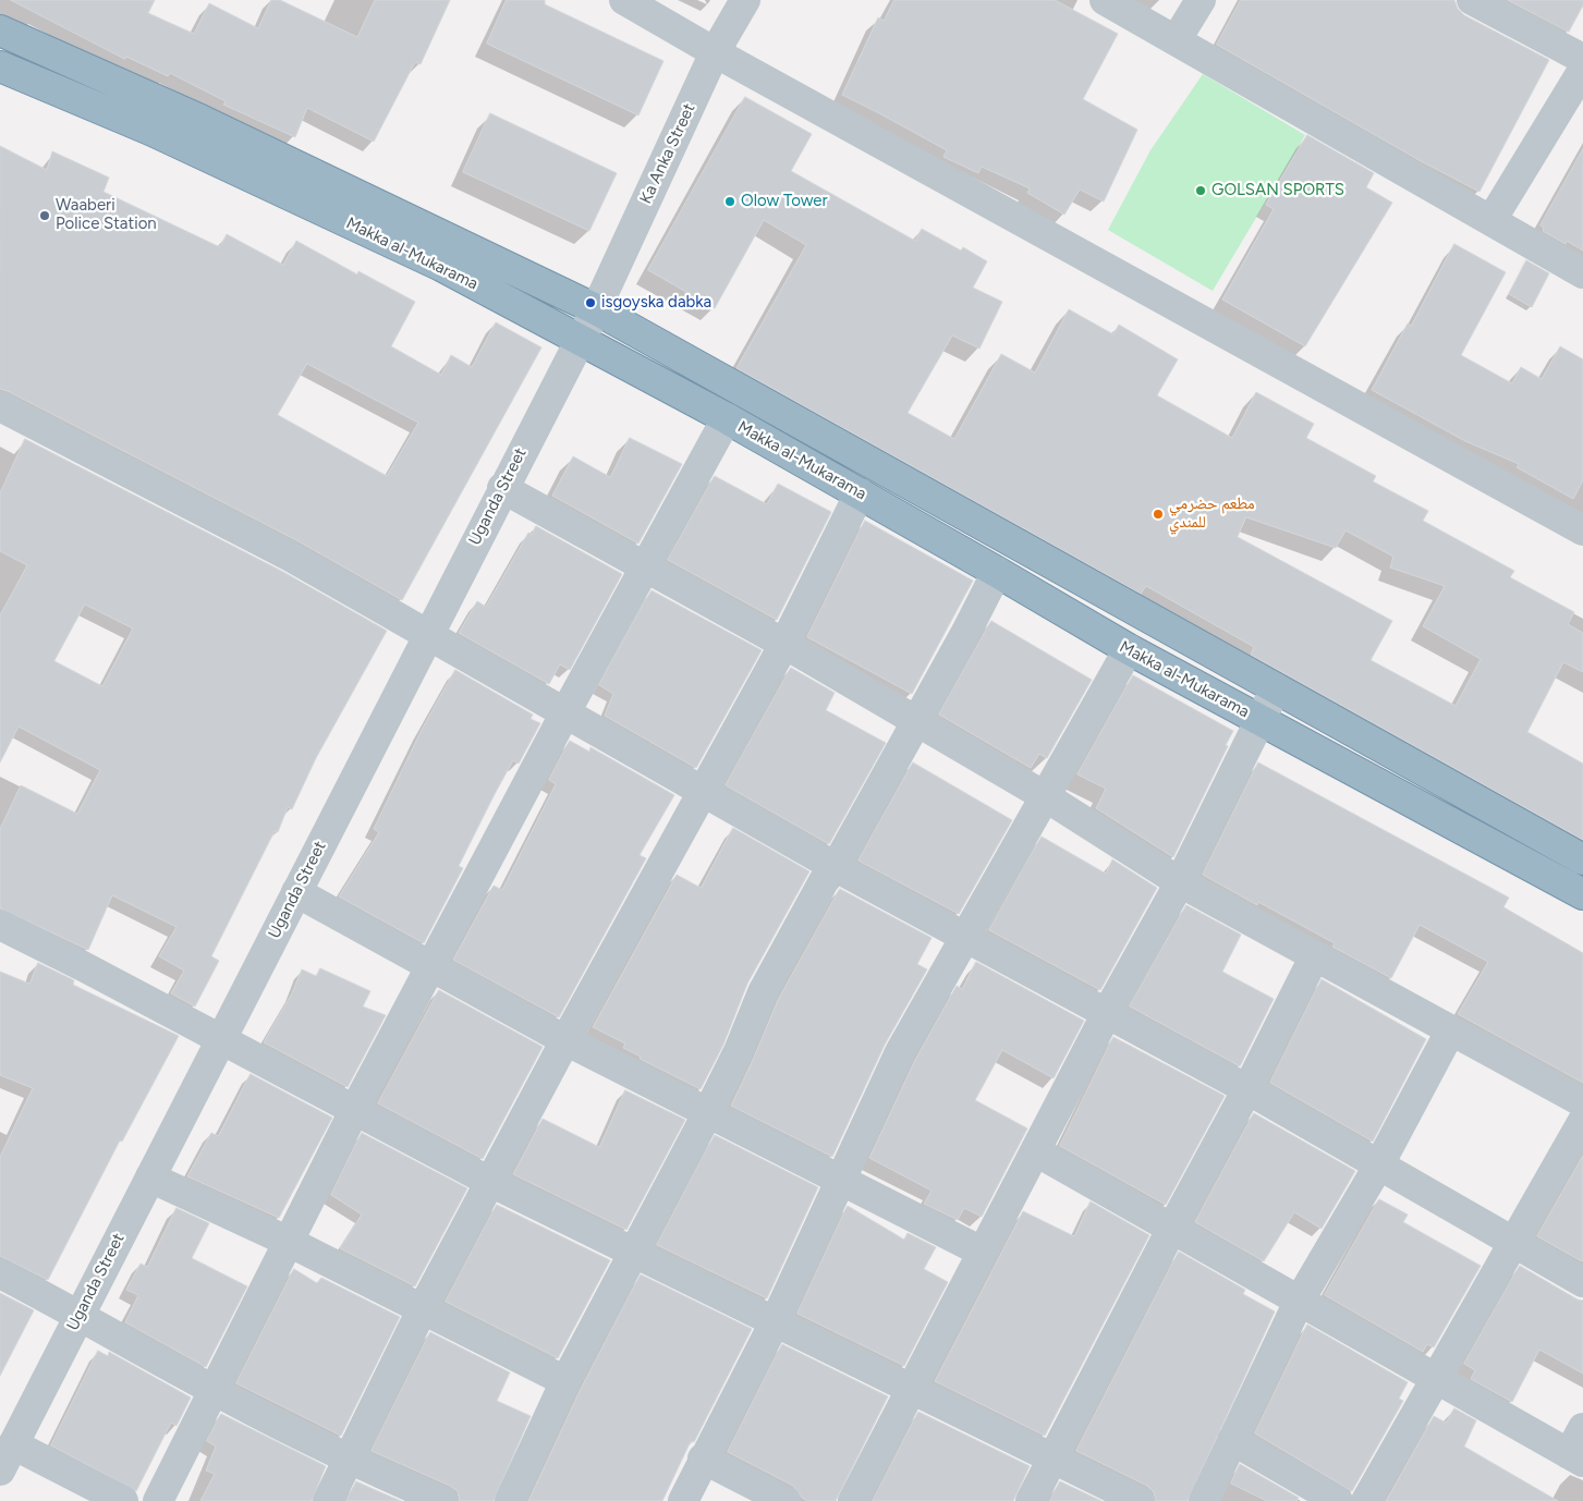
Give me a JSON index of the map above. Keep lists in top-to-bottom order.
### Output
{
  "streets": {
    "highway": ["Makka al-Mukarama"],
    "street": ["Ka Anka Street", "Uganda Street"]
  },
  "crossings": [
    ["Ka Anka Street", "Makka al-Mukarama"],
    ["Ka Anka Street", "Uganda Street"],
    ["Makka al-Mukarama", "Uganda Street"]
  ],
  "places": [
    "GOLSAN SPORTS",
    "Olow Tower",
    "Waaberi Police Station",
    "isgoyska dabka",
    "مطعم حضرمي للمندي"
  ]
}
